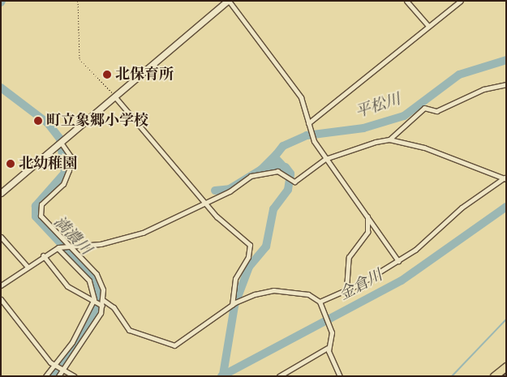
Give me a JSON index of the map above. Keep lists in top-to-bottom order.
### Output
{
  "water": ["平松川", "満濃川", "金倉川"],
  "places": ["北保育所", "町立象郷小学校", "北幼稚園"]
}
